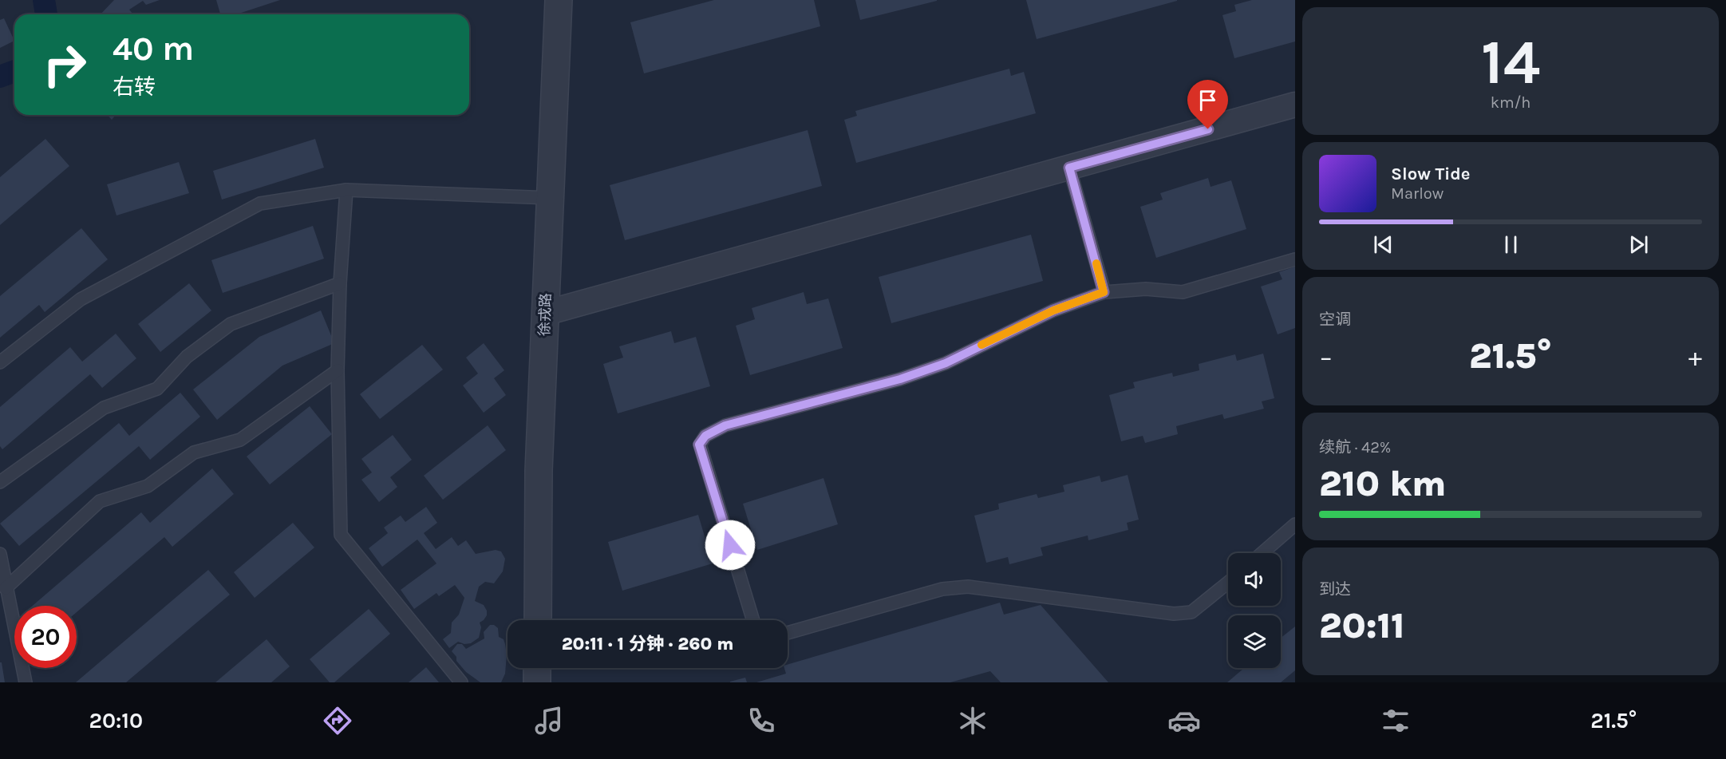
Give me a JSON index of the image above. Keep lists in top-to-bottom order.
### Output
{
  "streets": {
    "street": ["徐戎路"]
  },
  "page": {
    "tile": [
      ["14", "km/h"],
      "空调",
      ["续航 · 42%", "210 km"],
      ["到达", "20:11"]
    ],
    "turn": ["40 m", "右转"],
    "song": ["Slow Tide", "Marlow"],
    "heat": ["−", "21.5°", "+"],
    "limit": "20",
    "trip": "20:11 · 1 分钟 · 260 m",
    "tabs": ["20:10", "21.5°"]
  }
}
